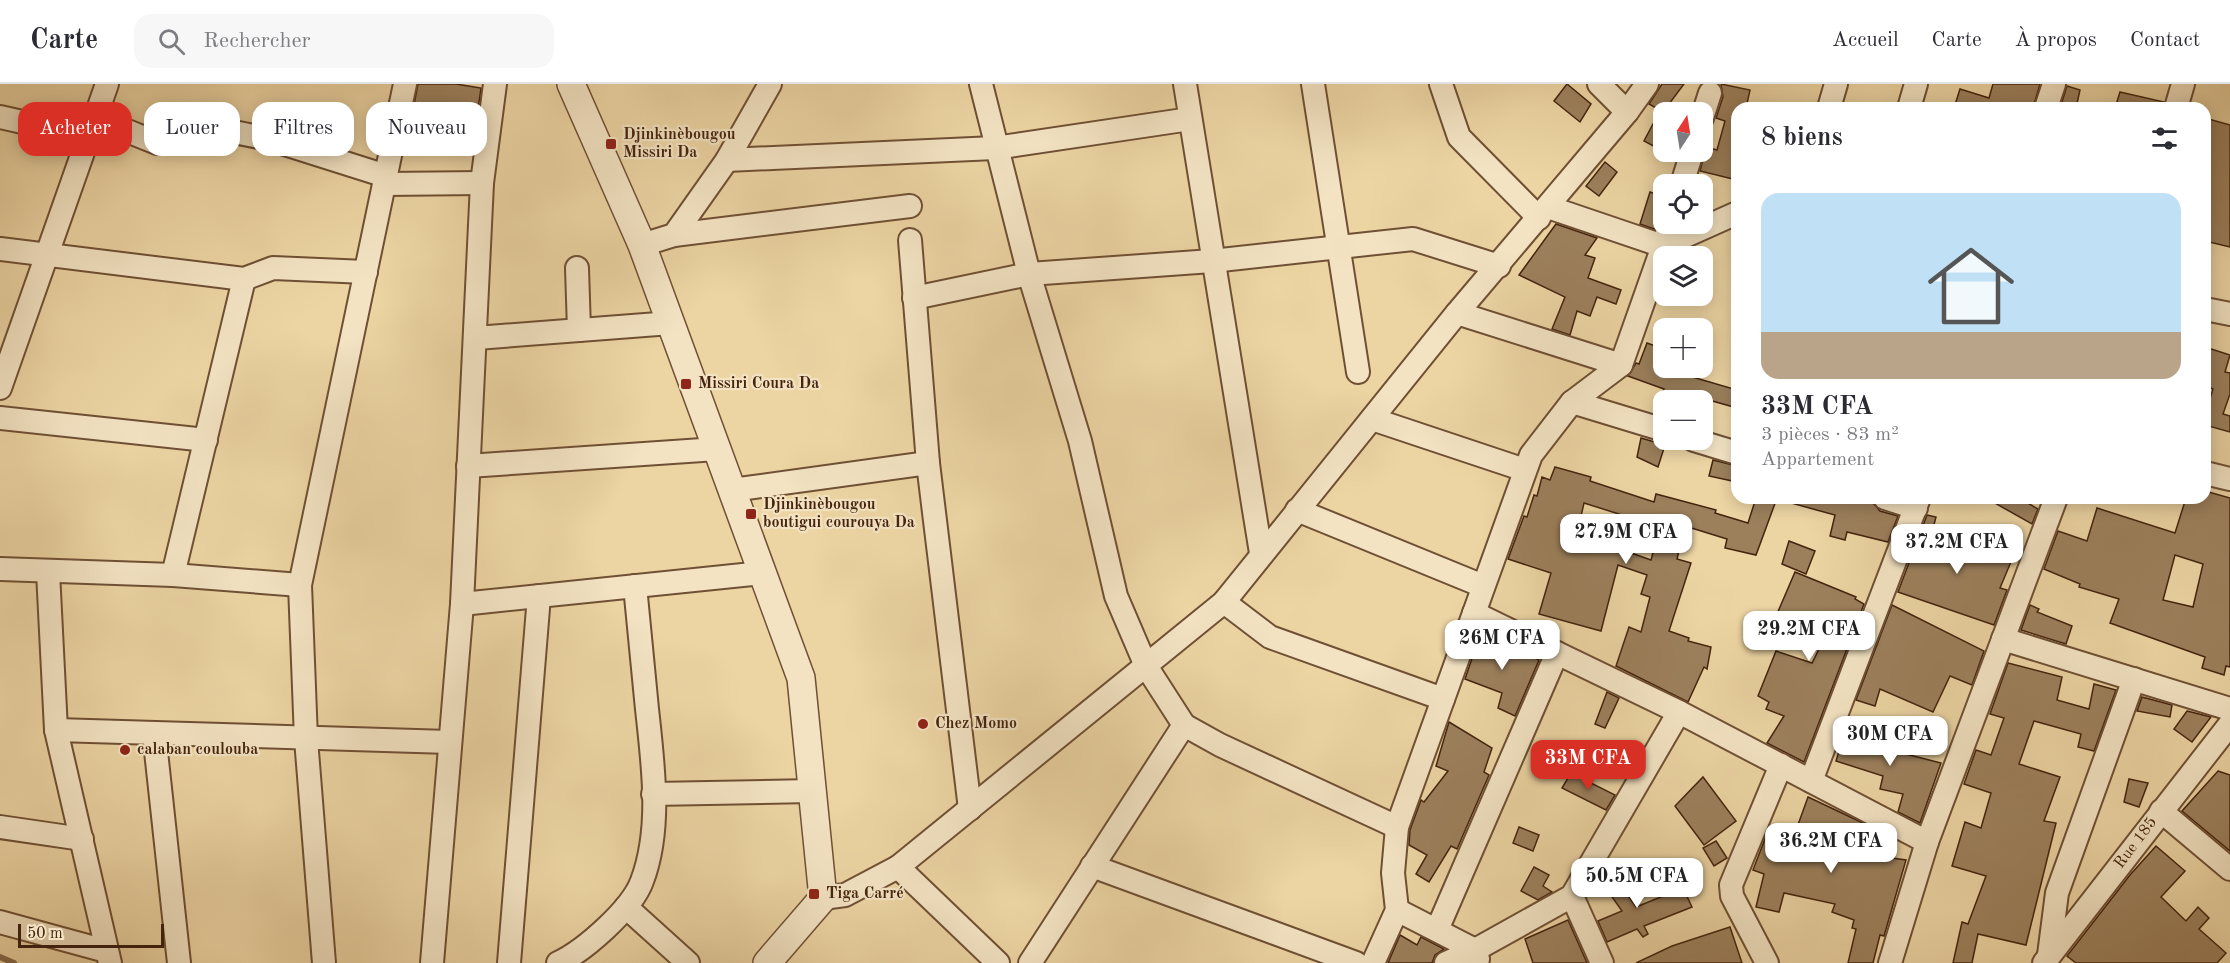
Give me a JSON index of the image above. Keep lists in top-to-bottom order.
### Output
{
  "streets": {
    "street": ["Rue 185"]
  },
  "places": {
    "transit": [
      "Djinkinèbougou Missiri Da",
      "Missiri Coura Da",
      "Djinkinèbougou boutigui courouya Da",
      "Tiga Carré"
    ],
    "other": ["Chez Momo", "calaban coulouba"]
  },
  "scale_bar": "50 m",
  "north": "top",
  "page": {
    "header": "Carte",
    "search": "Rechercher",
    "nav": [
      "Accueil",
      "Carte",
      "À propos",
      "Contact"
    ],
    "map_buttons": ["+", "−"],
    "chip": [
      "Acheter",
      "Louer",
      "Filtres",
      "Nouveau"
    ],
    "heading": "8 biens",
    "list": [
      {
        "name": "33M CFA",
        "note": "3 pièces · 83 m² · Appartement"
      }
    ],
    "price": [
      "27.9M CFA",
      "37.2M CFA",
      "29.2M CFA",
      "26M CFA",
      "30M CFA",
      "33M CFA",
      "36.2M CFA",
      "50.5M CFA"
    ],
    "scale": "50 m"
  }
}
